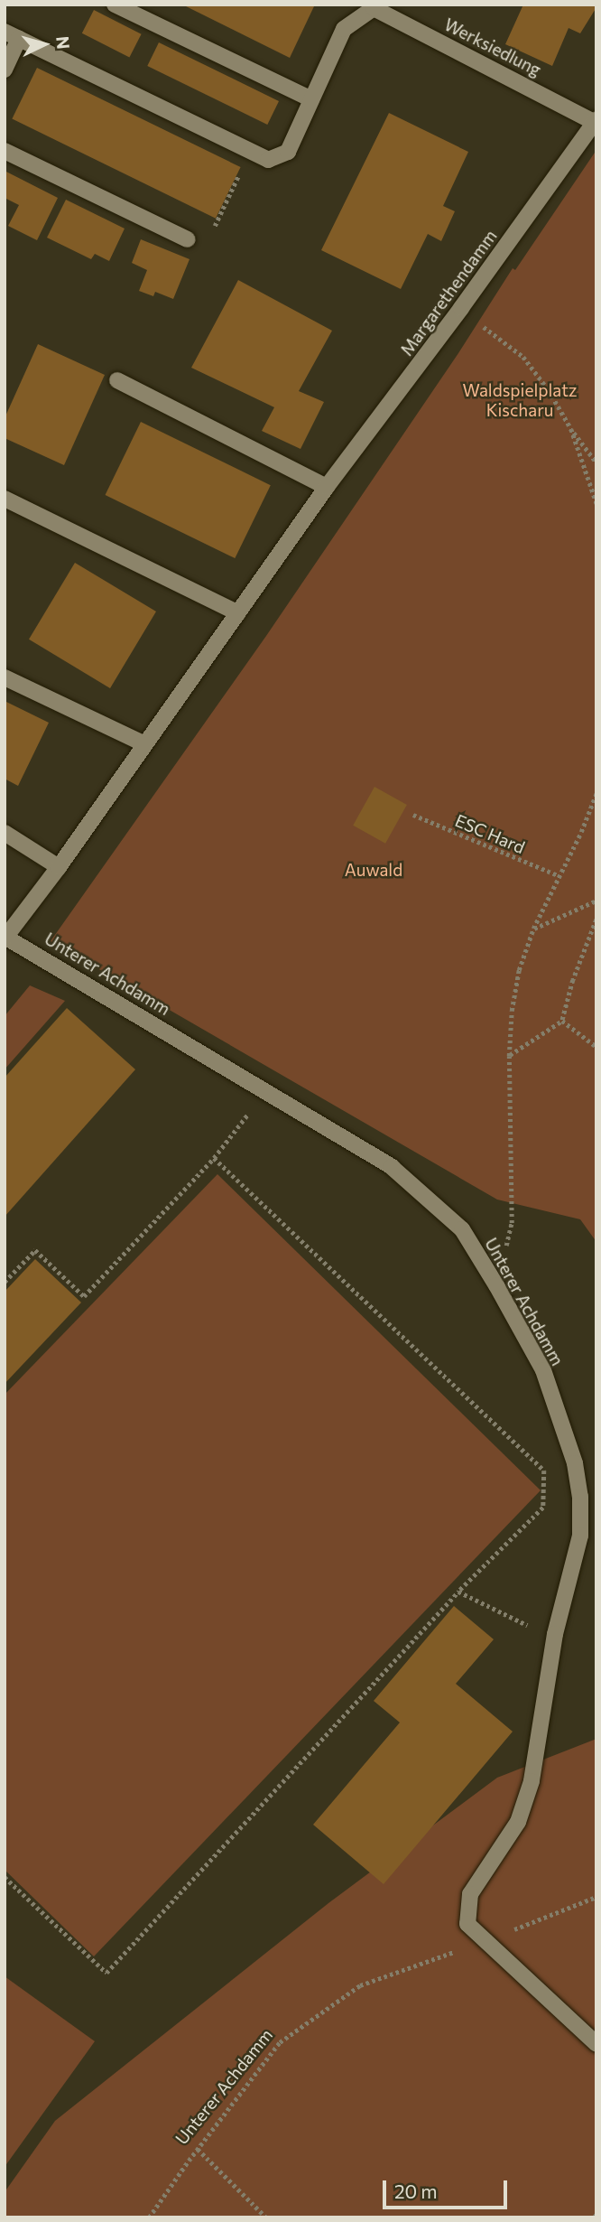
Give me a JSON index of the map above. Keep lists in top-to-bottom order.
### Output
{
  "streets": {
    "street": ["Werksiedlung", "Margarethendamm", "Unterer Achdamm"],
    "path": ["ESC Hard"]
  },
  "crossings": [
    ["Werksiedlung", "Margarethendamm"],
    ["Margarethendamm", "Unterer Achdamm"]
  ],
  "parks": ["Waldspielplatz Kischaru", "Auwald"],
  "scale_bar": "20 m",
  "north": "right"
}
